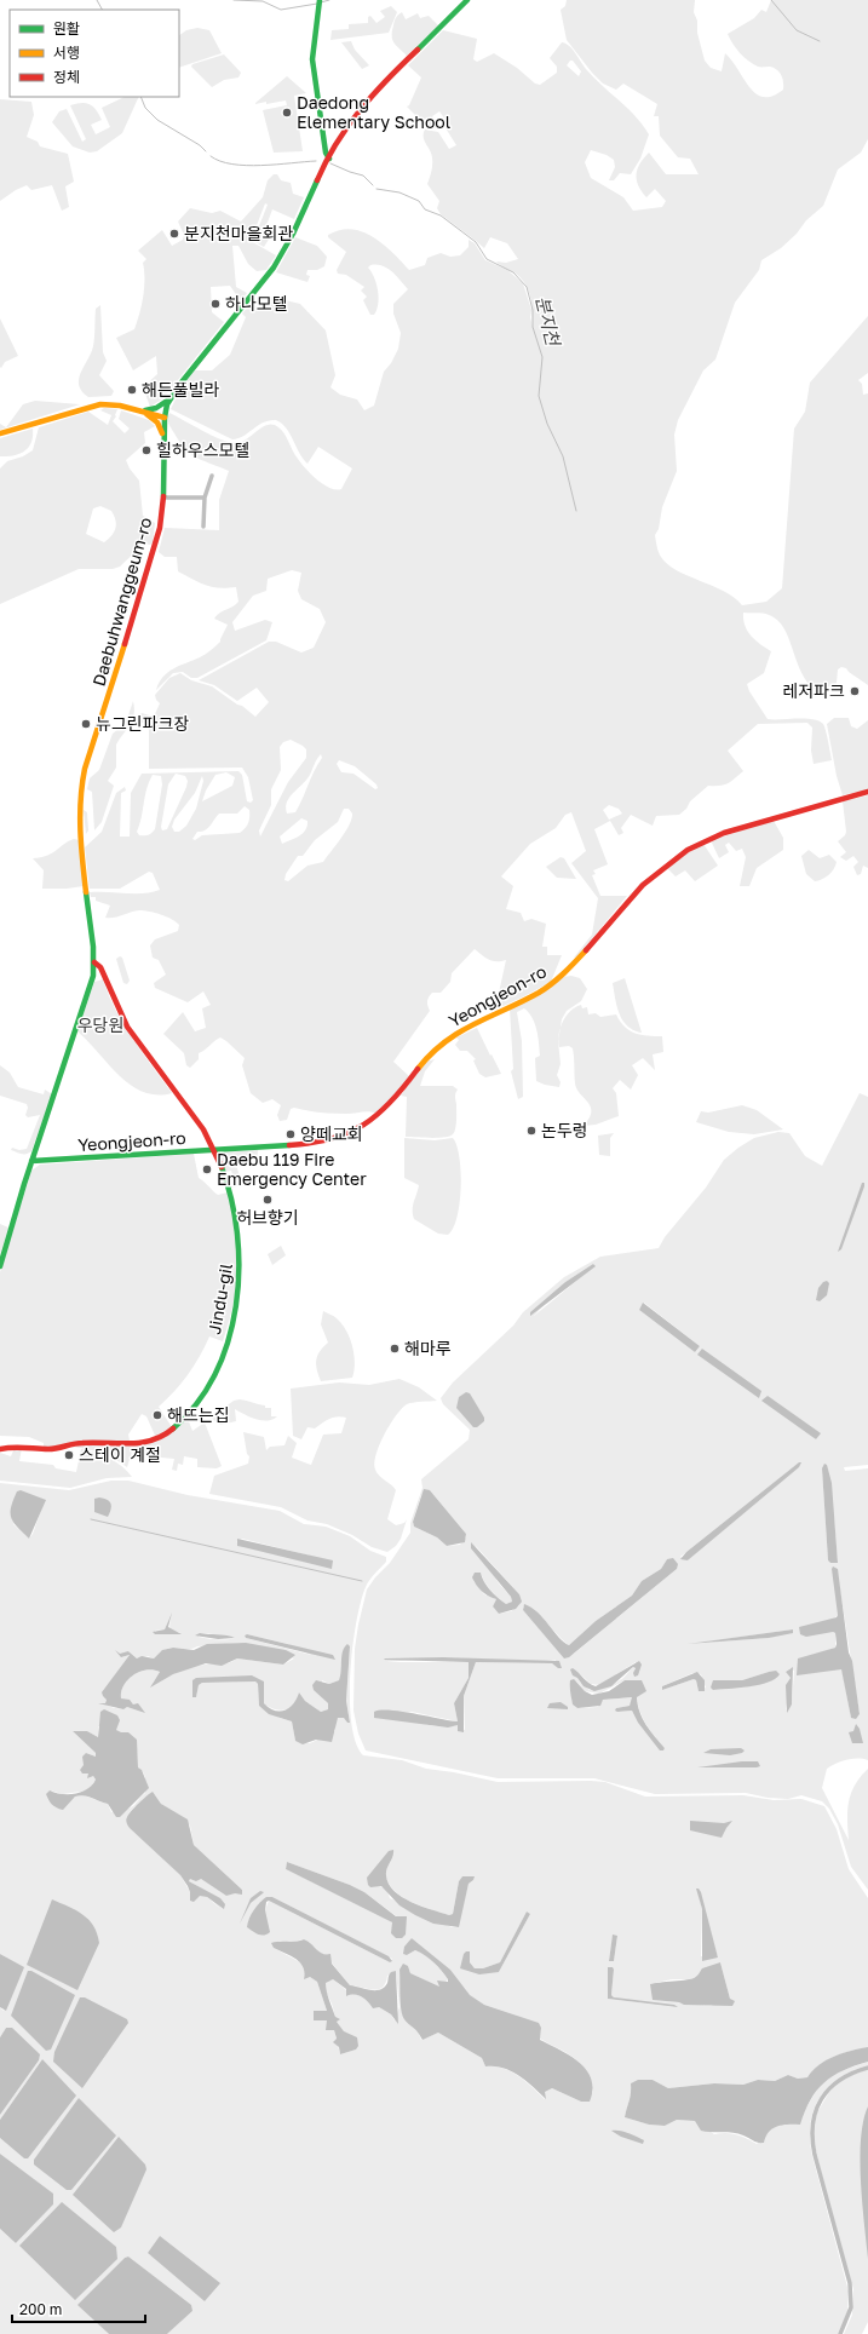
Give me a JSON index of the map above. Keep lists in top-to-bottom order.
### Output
{
  "streets": {
    "street": ["Daebuhwanggeum-ro", "Yeongjeon-ro", "Jindu-gil"]
  },
  "crossings": [
    ["Daebuhwanggeum-ro", "Yeongjeon-ro"],
    ["Daebuhwanggeum-ro", "Jindu-gil"],
    ["Yeongjeon-ro", "Jindu-gil"]
  ],
  "water": ["분지천"],
  "parks": ["우당원"],
  "places": [
    "Daedong Elementary School",
    "분지천마을회관",
    "하나모텔",
    "해든풀빌라",
    "힐하우스모텔",
    "레저파크",
    "뉴그린파크장",
    "논두렁",
    "양떼교회",
    "Daebu 119 Fire Emergency Center",
    "허브향기",
    "해마루",
    "해뜨는집",
    "스테이 계절"
  ],
  "legend": ["원활", "서행", "정체"],
  "scale_bar": "200 m"
}
